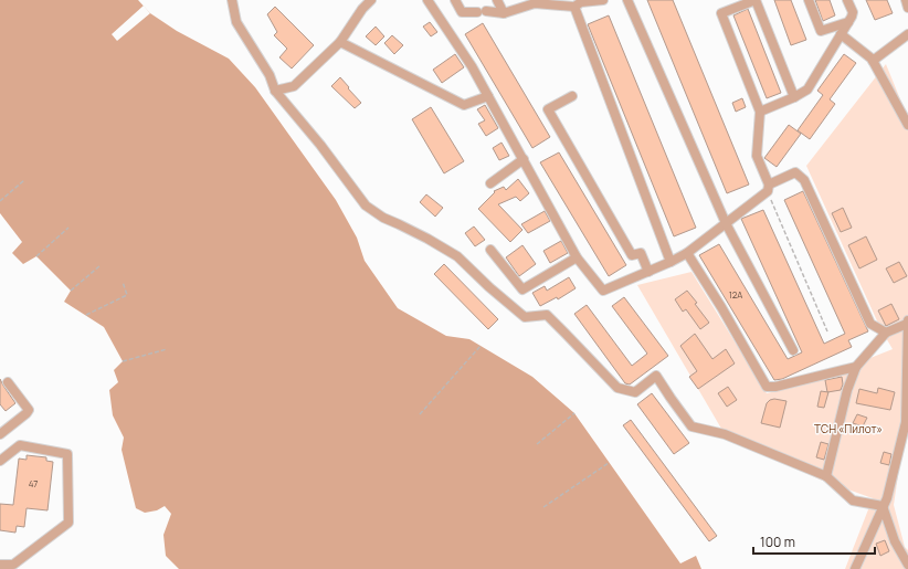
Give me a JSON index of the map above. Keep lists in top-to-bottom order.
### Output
{
  "parks": ["ТСН «Пилот»"],
  "house_numbers": ["12А", "47"],
  "scale_bar": "100 m"
}
